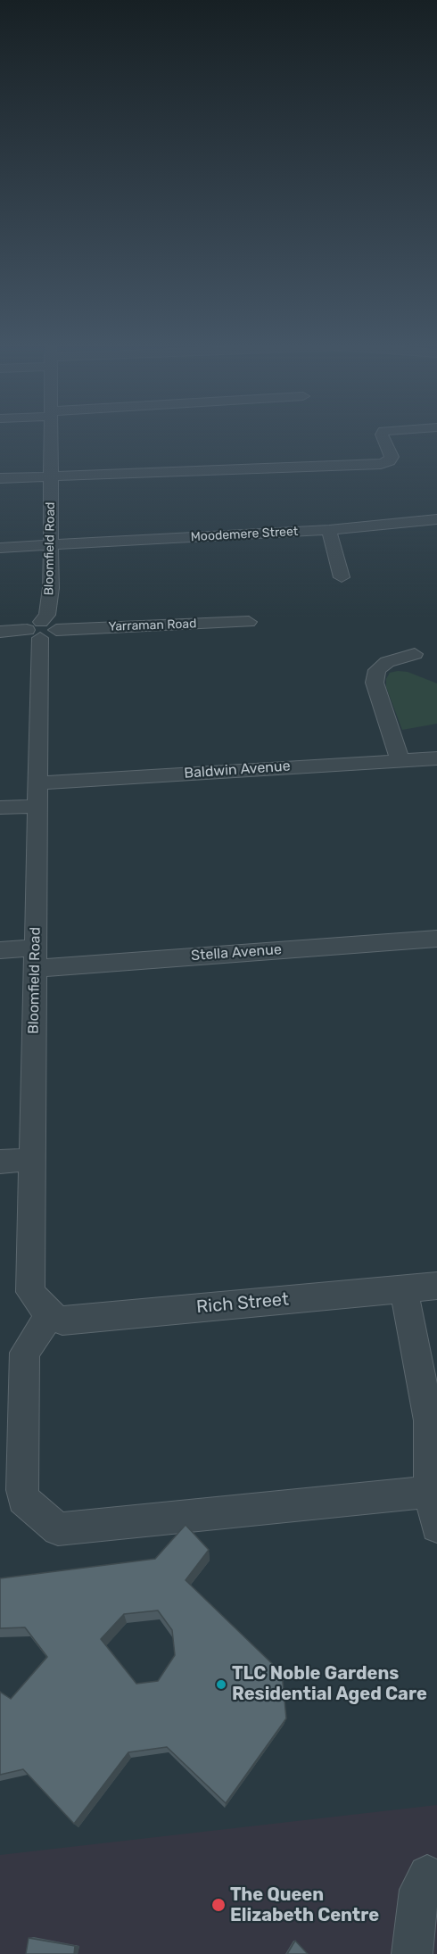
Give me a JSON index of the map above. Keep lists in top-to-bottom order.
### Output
{
  "streets": {
    "street": [
      "Moodemere Street",
      "Bloomfield Road",
      "Yarraman Road",
      "Baldwin Avenue",
      "Stella Avenue",
      "Rich Street"
    ]
  },
  "crossings": [
    ["Moodemere Street", "Bloomfield Road"],
    ["Bloomfield Road", "Yarraman Road"],
    ["Bloomfield Road", "Baldwin Avenue"],
    ["Bloomfield Road", "Stella Avenue"],
    ["Bloomfield Road", "Rich Street"]
  ],
  "places": ["TLC Noble Gardens Residential Aged Care", "The Queen Elizabeth Centre"]
}
